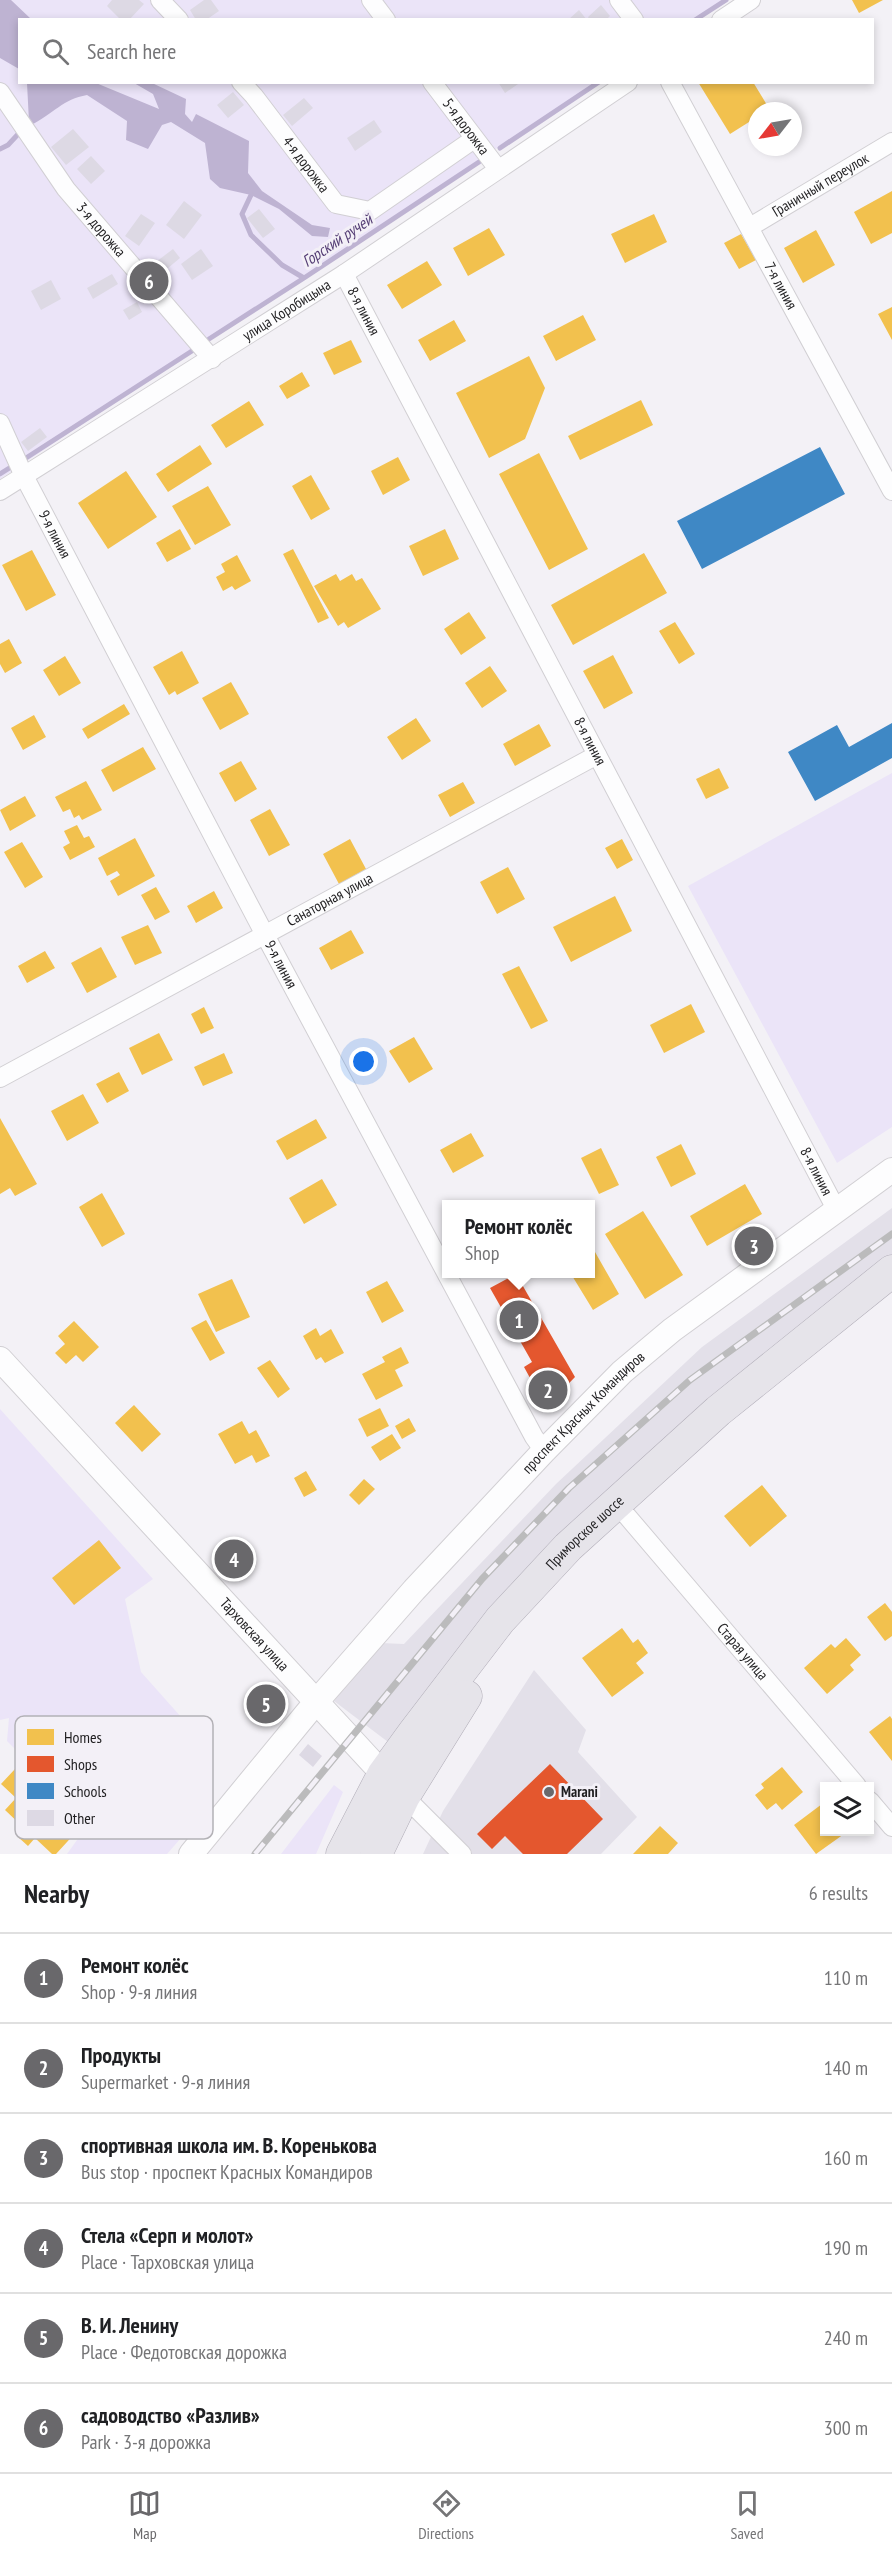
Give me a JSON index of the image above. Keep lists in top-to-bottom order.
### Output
{
  "streets": {
    "highway": ["Приморское шоссе"],
    "street": [
      "5-я дорожка",
      "4-я дорожка",
      "Граничный переулок",
      "3-я дорожка",
      "7-я линия",
      "улица Коробицына",
      "8-я линия",
      "9-я линия",
      "Санаторная улица",
      "проспект Красных Командиров",
      "Тарховская улица",
      "Старая улица"
    ]
  },
  "crossings": [
    ["5-я дорожка", "4-я дорожка"],
    ["5-я дорожка", "улица Коробицына"],
    ["Граничный переулок", "7-я линия"],
    ["3-я дорожка", "улица Коробицына"],
    ["улица Коробицына", "8-я линия"],
    ["улица Коробицына", "9-я линия"],
    ["8-я линия", "Санаторная улица"],
    ["8-я линия", "проспект Красных Командиров"],
    ["9-я линия", "Санаторная улица"],
    ["9-я линия", "проспект Красных Командиров"],
    ["проспект Красных Командиров", "Тарховская улица"],
    ["Приморское шоссе", "Тарховская улица"],
    ["Приморское шоссе", "Старая улица"]
  ],
  "water": ["Горский ручей"],
  "places": ["Marani"],
  "legend": [
    "Homes",
    "Shops",
    "Schools",
    "Other"
  ],
  "north": "bottom left",
  "page": {
    "search": "Search here",
    "pins": [
      "6",
      "3",
      "1",
      "2",
      "4",
      "5"
    ],
    "popup": ["Ремонт колёс", "Shop"],
    "heading": ["Nearby", "6 results"],
    "list": [
      {
        "mark": "1",
        "name": "Ремонт колёс",
        "note": "Shop · 9-я линия",
        "value": "110 m"
      },
      {
        "mark": "2",
        "name": "Продукты",
        "note": "Supermarket · 9-я линия",
        "value": "140 m"
      },
      {
        "mark": "3",
        "name": "спортивная школа им. В. Коренькова",
        "note": "Bus stop · проспект Красных Командиров",
        "value": "160 m"
      },
      {
        "mark": "4",
        "name": "Стела «Серп и молот»",
        "note": "Place · Тарховская улица",
        "value": "190 m"
      },
      {
        "mark": "5",
        "name": "В. И. Ленину",
        "note": "Place · Федотовская дорожка",
        "value": "240 m"
      },
      {
        "mark": "6",
        "name": "садоводство «Разлив»",
        "note": "Park · 3-я дорожка",
        "value": "300 m"
      }
    ],
    "nav": ["Map", "Directions", "Saved"]
  }
}
